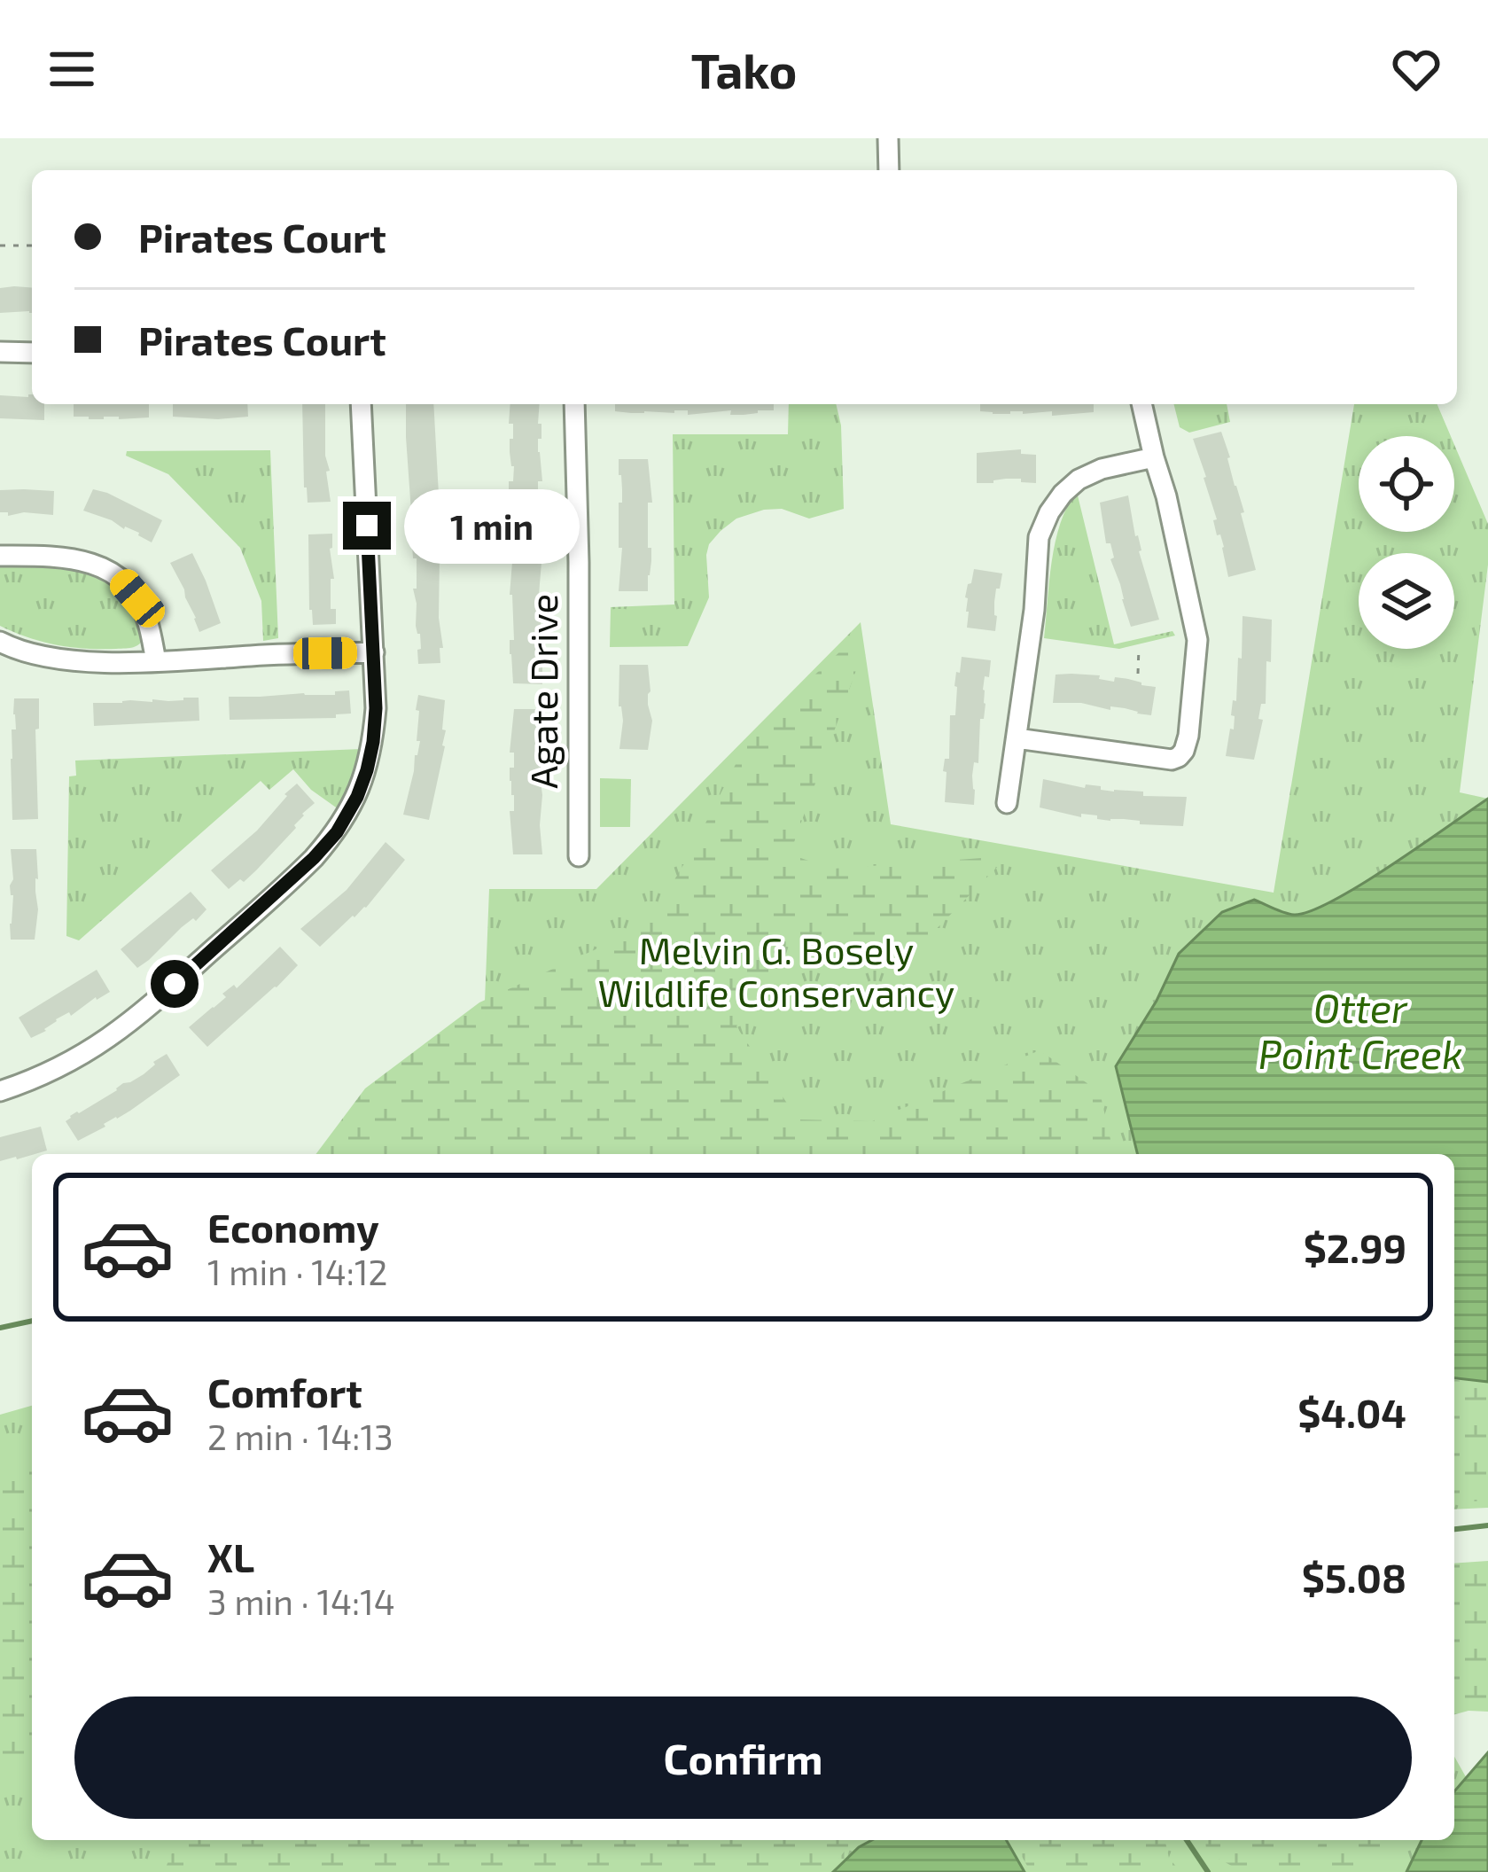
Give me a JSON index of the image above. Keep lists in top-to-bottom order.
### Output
{
  "streets": {
    "street": ["Agate Drive"]
  },
  "water": ["Otter Point Creek"],
  "parks": ["Melvin G. Bosely Wildlife Conservancy"],
  "page": {
    "header": "Tako",
    "banner": ["Pirates Court", "Pirates Court"],
    "bubble": "1 min",
    "list": [
      {
        "name": "Economy",
        "note": "1 min · 14:12",
        "value": "$2.99"
      },
      {
        "name": "Comfort",
        "note": "2 min · 14:13",
        "value": "$4.04"
      },
      {
        "name": "XL",
        "note": "3 min · 14:14",
        "value": "$5.08"
      }
    ],
    "buttons": "Confirm"
  }
}
